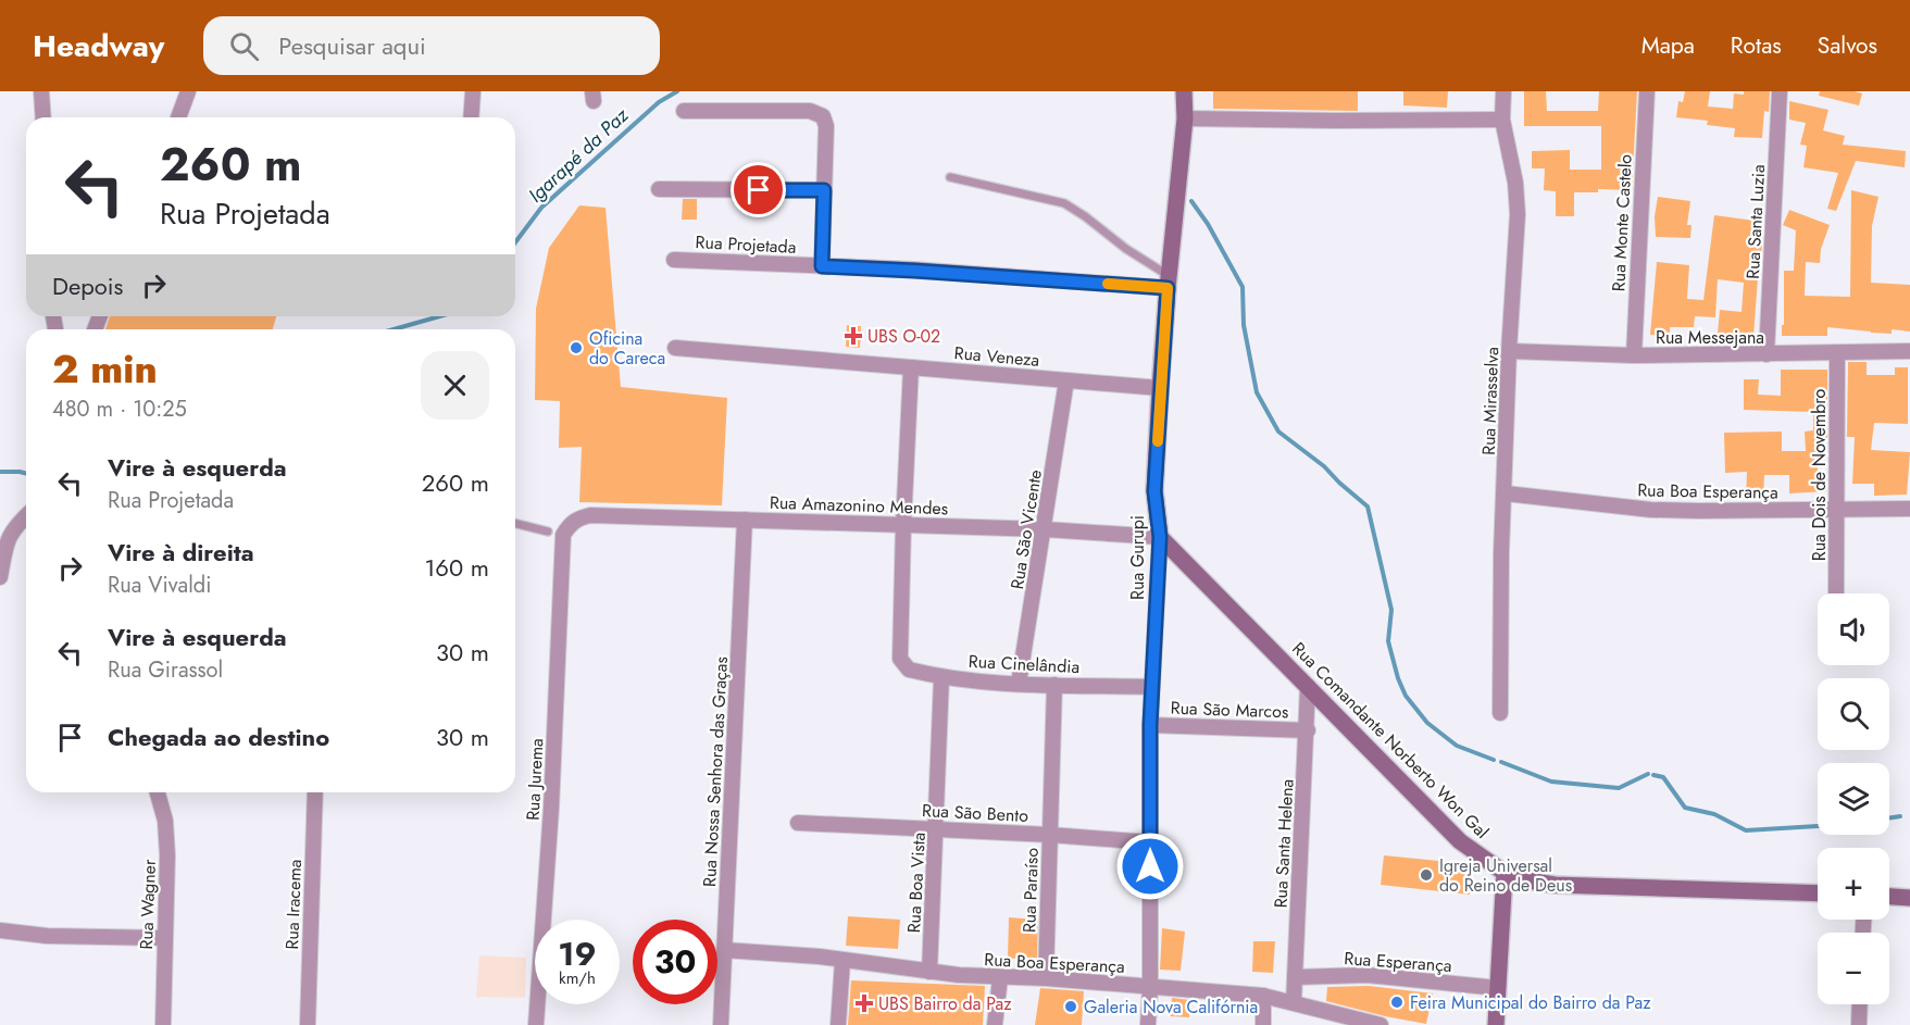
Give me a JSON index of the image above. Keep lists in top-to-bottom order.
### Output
{
  "streets": {
    "street": [
      "Rua Santa Luzia",
      "Rua Monte Castelo",
      "Rua Projetada",
      "Rua Messejana",
      "Rua Veneza",
      "Rua Mirasselva",
      "Rua Dois de Novembro",
      "Rua Boa Esperança",
      "Rua Amazonino Mendes",
      "Rua São Vicente",
      "Rua Gurupi",
      "Rua Cinelândia",
      "Rua São Marcos",
      "Rua Comandante Norberto Won Gal",
      "Rua Nossa Senhora das Graças",
      "Rua Jurema",
      "Rua São Bento",
      "Rua Santa Helena",
      "Rua Boa Vista",
      "Rua Paraíso",
      "Rua Wagner",
      "Rua Iracema",
      "Rua Esperança"
    ]
  },
  "crossings": [
    ["Rua Santa Luzia", "Rua Messejana"],
    ["Rua Monte Castelo", "Rua Messejana"],
    ["Rua Projetada", "Rua Gurupi"],
    ["Rua Messejana", "Rua Mirasselva"],
    ["Rua Messejana", "Rua Dois de Novembro"],
    ["Rua Veneza", "Rua São Vicente"],
    ["Rua Veneza", "Rua Gurupi"],
    ["Rua Mirasselva", "Rua Boa Esperança"],
    ["Rua Dois de Novembro", "Rua Boa Esperança"],
    ["Rua Boa Esperança", "Rua Gurupi"],
    ["Rua Boa Esperança", "Rua Nossa Senhora das Graças"],
    ["Rua Boa Esperança", "Rua Santa Helena"],
    ["Rua Boa Esperança", "Rua Boa Vista"],
    ["Rua Boa Esperança", "Rua Paraíso"],
    ["Rua Amazonino Mendes", "Rua São Vicente"],
    ["Rua Amazonino Mendes", "Rua Gurupi"],
    ["Rua Amazonino Mendes", "Rua Cinelândia"],
    ["Rua Amazonino Mendes", "Rua Comandante Norberto Won Gal"],
    ["Rua Amazonino Mendes", "Rua Nossa Senhora das Graças"],
    ["Rua Amazonino Mendes", "Rua Jurema"],
    ["Rua São Vicente", "Rua Cinelândia"],
    ["Rua Gurupi", "Rua Cinelândia"],
    ["Rua Gurupi", "Rua São Marcos"],
    ["Rua Gurupi", "Rua Comandante Norberto Won Gal"],
    ["Rua Gurupi", "Rua São Bento"],
    ["Rua Cinelândia", "Rua Boa Vista"],
    ["Rua Cinelândia", "Rua Paraíso"],
    ["Rua São Marcos", "Rua Santa Helena"],
    ["Rua Comandante Norberto Won Gal", "Rua Santa Helena"],
    ["Rua São Bento", "Rua Boa Vista"],
    ["Rua São Bento", "Rua Paraíso"],
    ["Rua Santa Helena", "Rua Esperança"]
  ],
  "water": ["Igarapé da Paz"],
  "places": {
    "health": ["UBS O-02", "UBS Bairro da Paz"],
    "other": [
      "Oficina do Careca",
      "Igreja Universal do Reino de Deus",
      "Feira Municipal do Bairro da Paz",
      "Galeria Nova Califórnia"
    ]
  },
  "page": {
    "header": "Headway",
    "search": "Pesquisar aqui",
    "nav": ["Mapa", "Rotas", "Salvos"],
    "turn": ["260 m", "Rua Projetada"],
    "then": "Depois",
    "heading": ["2 min", "480 m · 10:25"],
    "list": [
      {
        "name": "Vire à esquerda",
        "note": "Rua Projetada",
        "value": "260 m"
      },
      {
        "name": "Vire à direita",
        "note": "Rua Vivaldi",
        "value": "160 m"
      },
      {
        "name": "Vire à esquerda",
        "note": "Rua Girassol",
        "value": "30 m"
      },
      {
        "name": "Chegada ao destino",
        "value": "30 m"
      }
    ],
    "map_buttons": ["+", "−"],
    "speed": "19 km/h",
    "limit": "30"
  }
}
